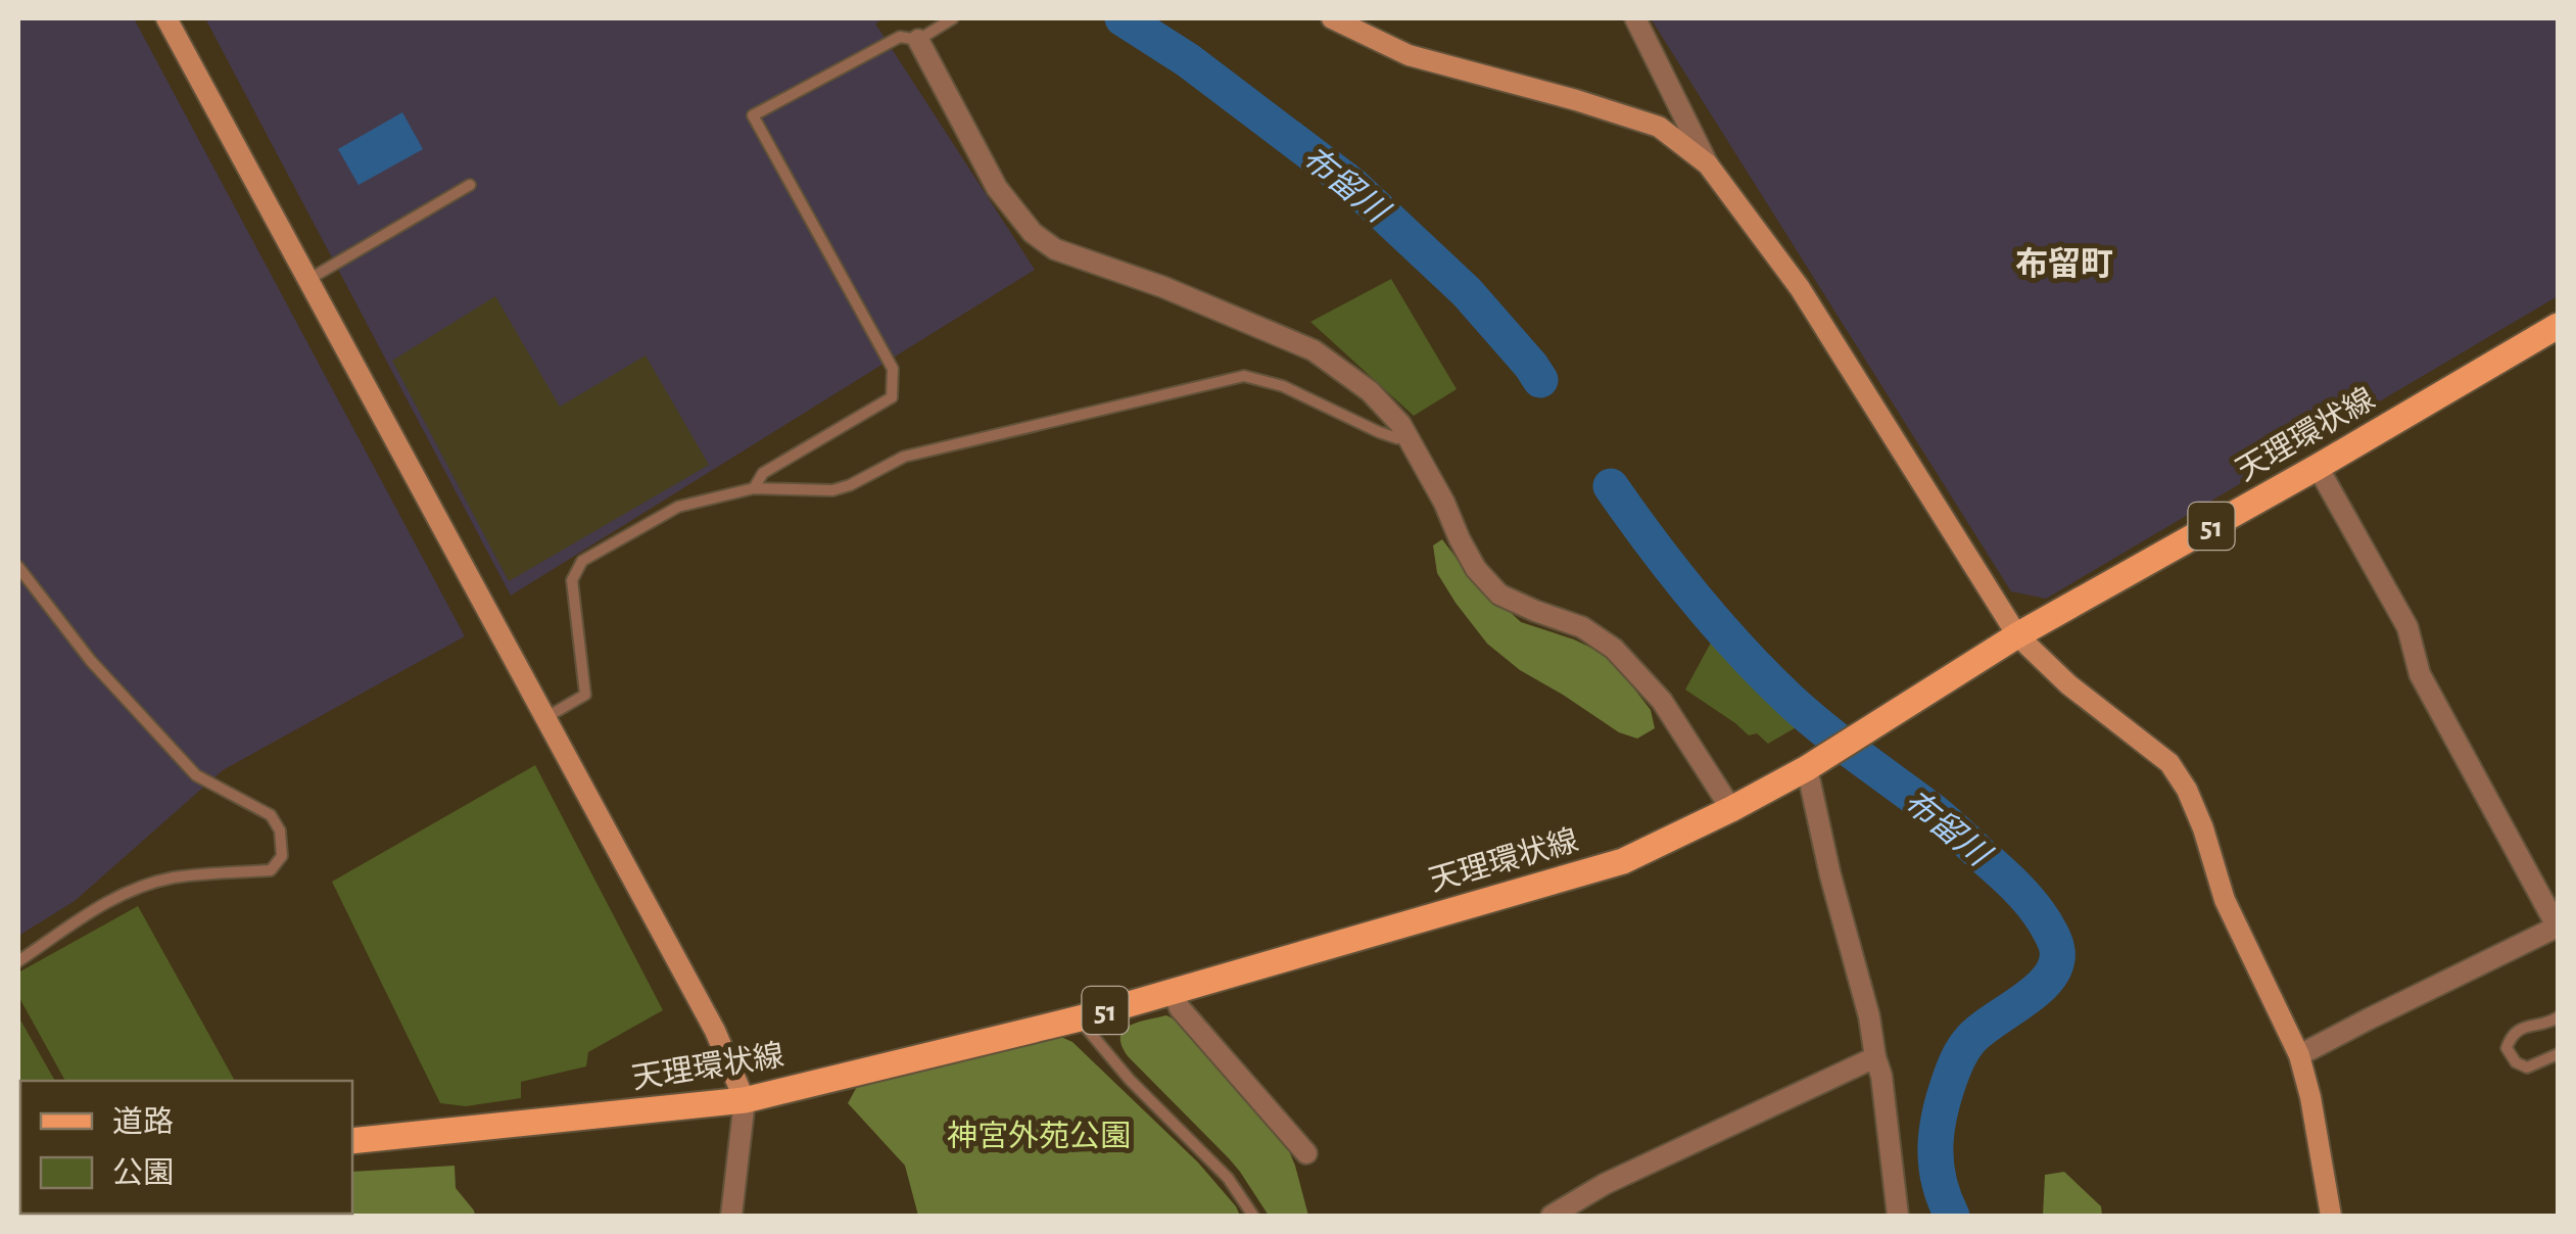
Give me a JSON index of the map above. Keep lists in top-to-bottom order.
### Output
{
  "streets": {
    "main road": ["天理環状線", "51"]
  },
  "districts": ["布留町"],
  "water": ["布留川"],
  "parks": ["神宮外苑公園"],
  "legend": ["道路", "公園"]
}
